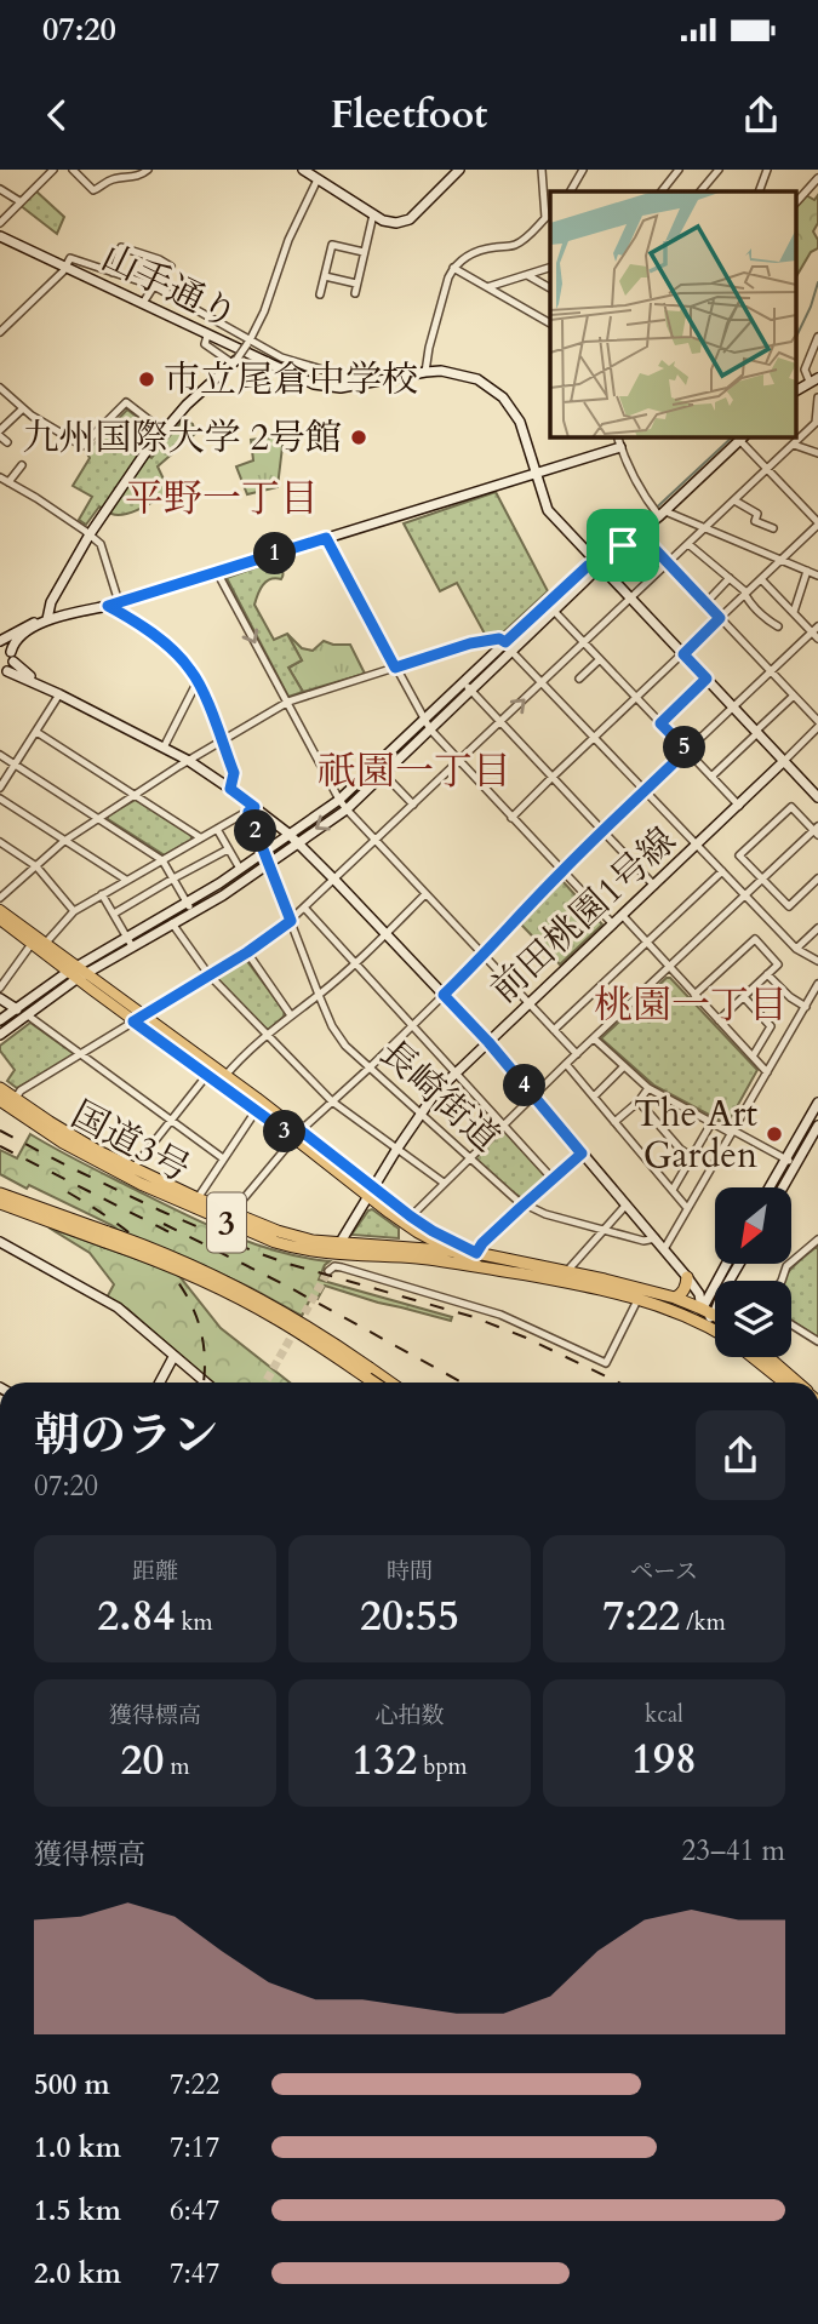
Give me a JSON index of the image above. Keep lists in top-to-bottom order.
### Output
{
  "streets": {
    "highway": ["国道3号", "3"],
    "street": ["山手通り", "前田桃園1号線", "長崎街道"]
  },
  "crossings": [
    ["山手通り", "前田桃園1号線"],
    ["前田桃園1号線", "長崎街道"],
    ["前田桃園1号線", "国道3号"]
  ],
  "districts": ["平野一丁目", "祇園一丁目", "桃園一丁目"],
  "places": ["市立尾倉中学校", "九州国際大学 2号館", "The Art Garden"],
  "north": "bottom left",
  "page": {
    "status": "07:20",
    "header": "Fleetfoot",
    "pins": [
      "1",
      "5",
      "2",
      "4",
      "3"
    ],
    "heading": ["朝のラン", "07:20"],
    "stats": [
      ["距離", "2.84 km"],
      ["時間", "20:55"],
      ["ペース", "7:22 /km"],
      ["獲得標高", "20 m"],
      ["心拍数", "132 bpm"],
      ["kcal", "198"]
    ],
    "chart": ["獲得標高", "23–41 m"],
    "list": [
      {
        "name": "500 m",
        "note": "7:22"
      },
      {
        "name": "1.0 km",
        "note": "7:17"
      },
      {
        "name": "1.5 km",
        "note": "6:47"
      },
      {
        "name": "2.0 km",
        "note": "7:47"
      }
    ]
  }
}
